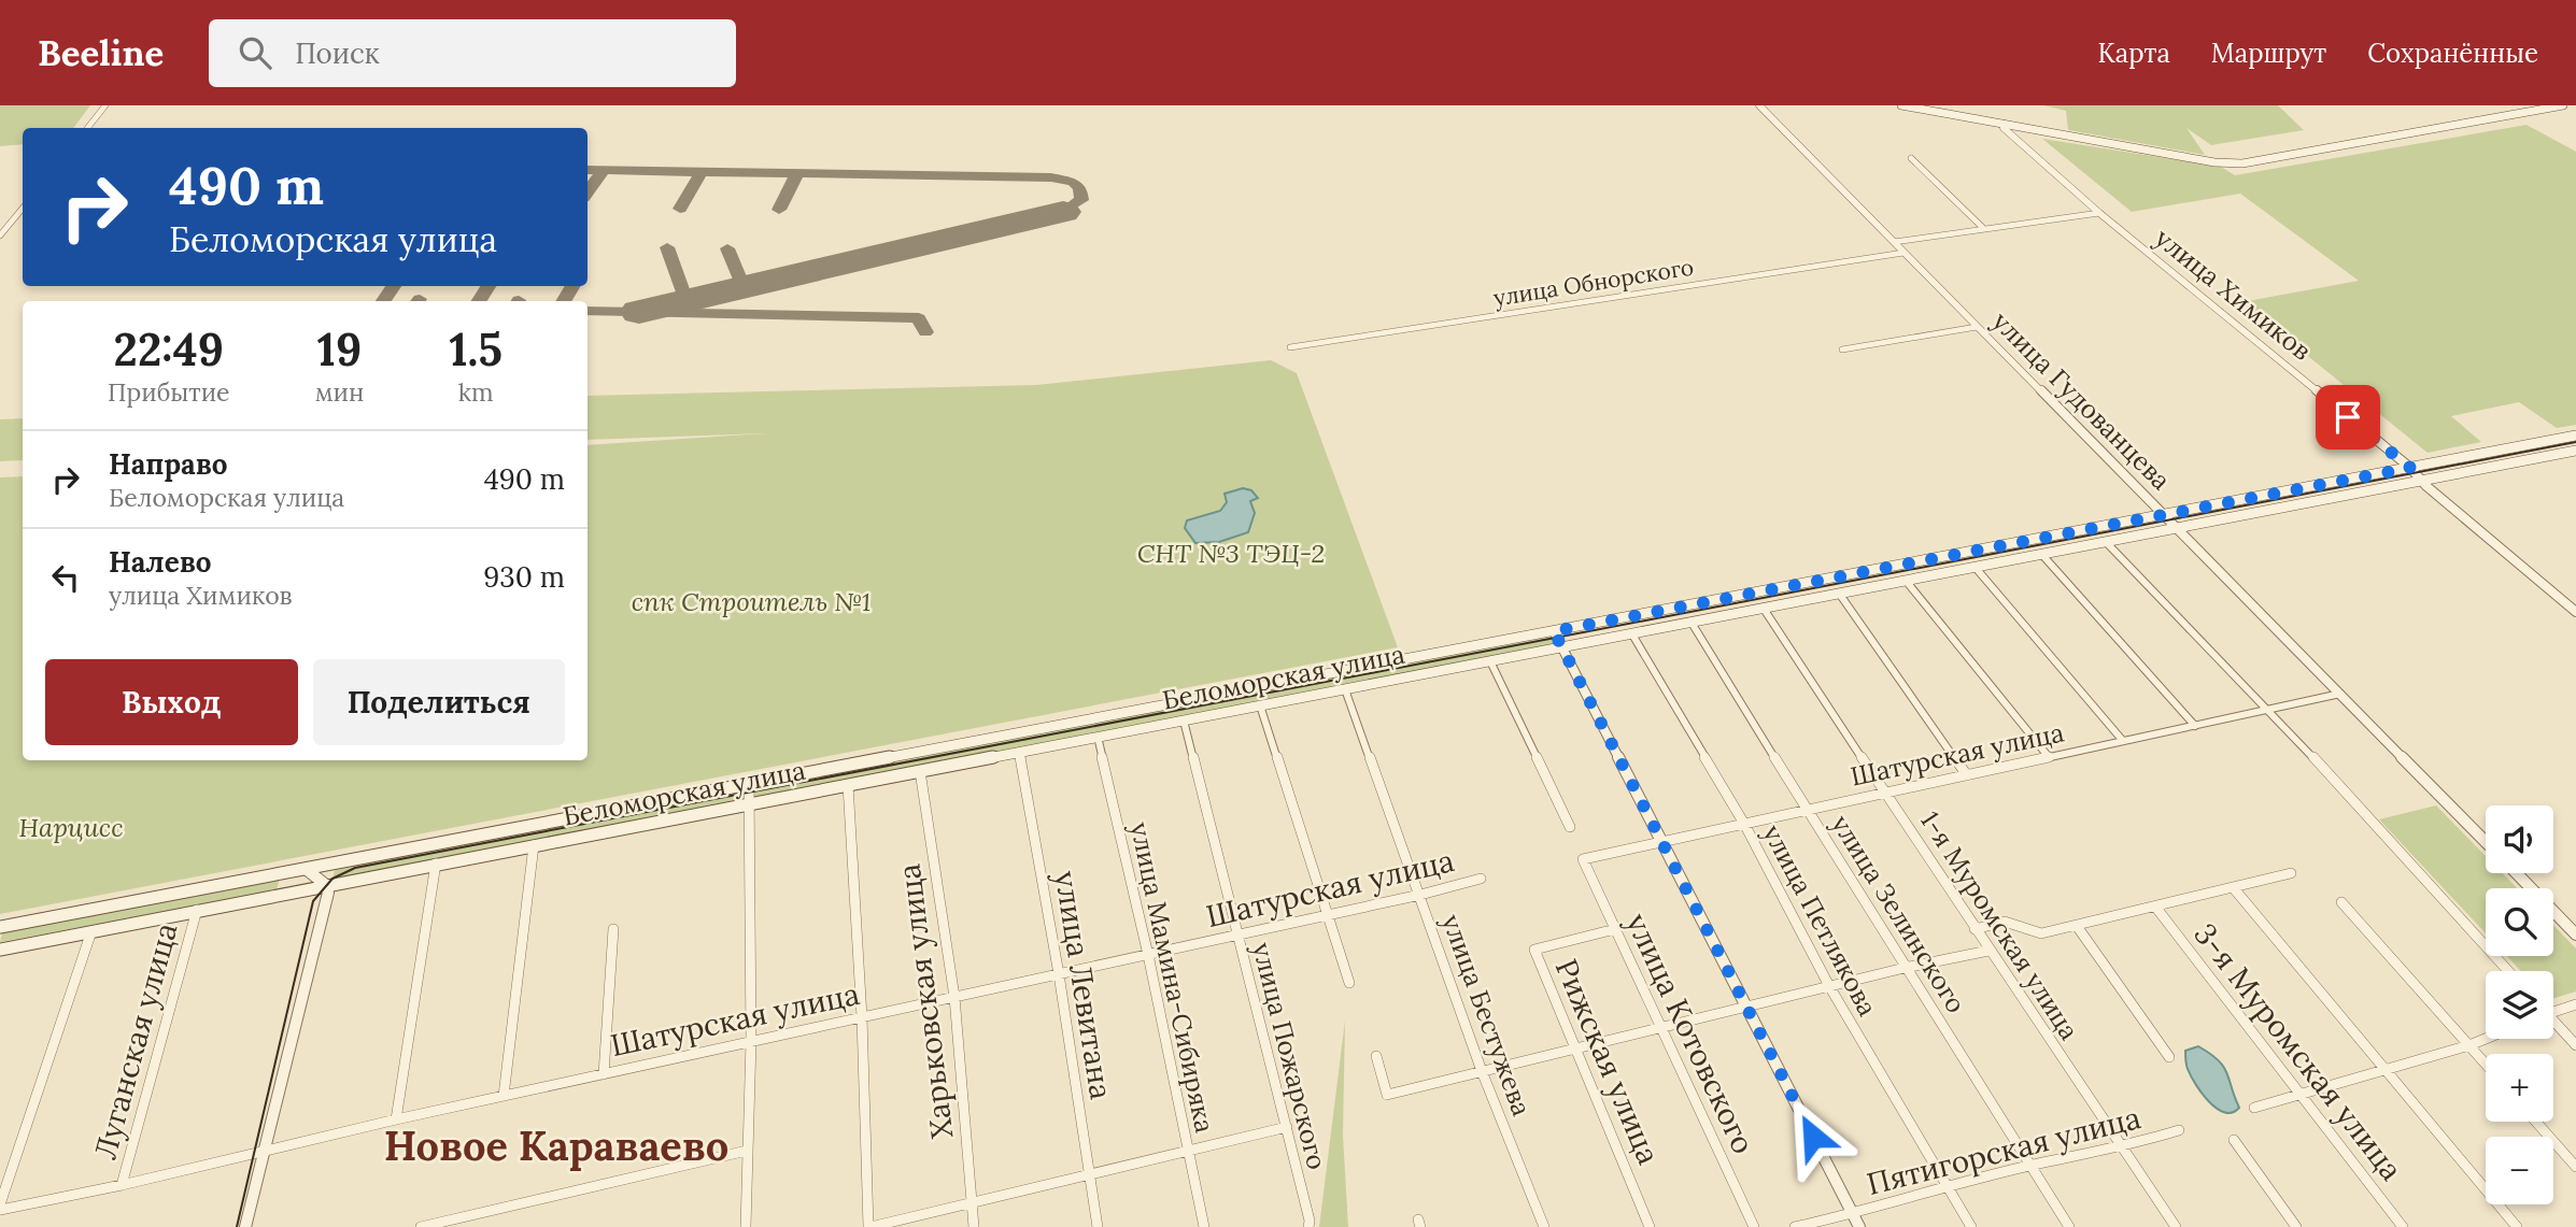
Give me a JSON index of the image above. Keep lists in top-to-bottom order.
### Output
{
  "streets": {
    "main road": ["Беломорская улица"],
    "street": [
      "улица Обнорского",
      "улица Химиков",
      "улица Гудованцева",
      "Шатурская улица",
      "улица Зелинского",
      "улица Петлякова",
      "1-я Муромская улица",
      "улица Мамина-Сибиряка",
      "улица Левитана",
      "Харьковская улица",
      "улица Бестужева",
      "улица Котовского",
      "Луганская улица",
      "3-я Муромская улица",
      "улица Пожарского",
      "Рижская улица",
      "Пятигорская улица"
    ]
  },
  "crossings": [
    ["улица Обнорского", "улица Гудованцева"],
    ["улица Химиков", "Беломорская улица"],
    ["улица Гудованцева", "Беломорская улица"],
    ["улица Гудованцева", "Шатурская улица"],
    ["Беломорская улица", "улица Зелинского"],
    ["Беломорская улица", "улица Петлякова"],
    ["Беломорская улица", "1-я Муромская улица"],
    ["Беломорская улица", "улица Мамина-Сибиряка"],
    ["Беломорская улица", "улица Левитана"],
    ["Беломорская улица", "Харьковская улица"],
    ["Беломорская улица", "улица Бестужева"],
    ["Беломорская улица", "Луганская улица"],
    ["Беломорская улица", "улица Пожарского"],
    ["Шатурская улица", "улица Зелинского"],
    ["Шатурская улица", "улица Петлякова"],
    ["Шатурская улица", "1-я Муромская улица"],
    ["Шатурская улица", "улица Мамина-Сибиряка"],
    ["Шатурская улица", "улица Левитана"],
    ["Шатурская улица", "Харьковская улица"],
    ["Шатурская улица", "улица Бестужева"],
    ["Шатурская улица", "улица Котовского"],
    ["Шатурская улица", "Луганская улица"],
    ["Шатурская улица", "улица Пожарского"],
    ["улица Зелинского", "Пятигорская улица"],
    ["улица Петлякова", "Пятигорская улица"],
    ["1-я Муромская улица", "Пятигорская улица"],
    ["улица Котовского", "Рижская улица"]
  ],
  "districts": ["Новое Караваево"],
  "parks": ["СНТ №3 ТЭЦ-2", "спк Строитель №1", "Нарцисс"],
  "page": {
    "header": "Beeline",
    "search": "Поиск",
    "nav": ["Карта", "Маршрут", "Сохранённые"],
    "turn": ["490 m", "Беломорская улица"],
    "eta": [
      "22:49",
      "Прибытие",
      "19",
      "мин",
      "1.5",
      "km"
    ],
    "list": [
      {
        "name": "Направо",
        "note": "Беломорская улица",
        "value": "490 m"
      },
      {
        "name": "Налево",
        "note": "улица Химиков",
        "value": "930 m"
      }
    ],
    "buttons": ["Выход", "Поделиться"],
    "map_buttons": ["+", "−"]
  }
}
